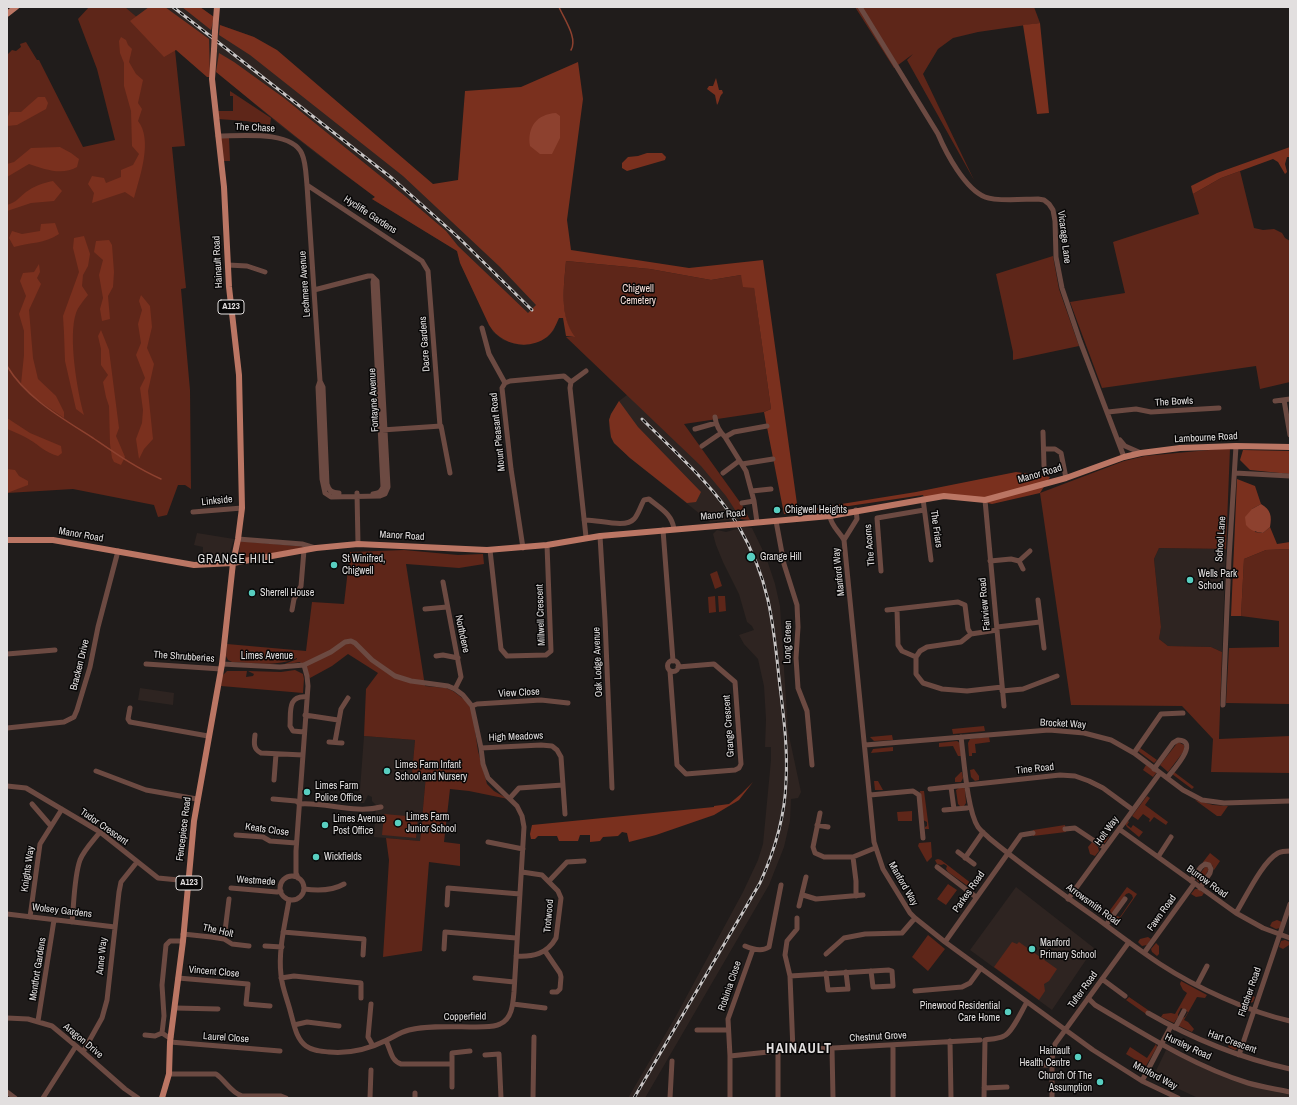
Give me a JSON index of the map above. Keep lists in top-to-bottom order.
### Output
{
  "streets": {
    "main road": [
      "Hainault Road",
      "A123",
      "Lambourne Road",
      "Manor Road",
      "Fencepiece Road"
    ],
    "street": [
      "The Chase",
      "Hycliffe Gardens",
      "Vicarage Lane",
      "Lechmere Avenue",
      "Dacre Gardens",
      "Fontayne Avenue",
      "The Bowls",
      "Mount Pleasant Road",
      "Linkside",
      "The Friars",
      "School Lane",
      "The Acorns",
      "Manford Way",
      "Fairview Road",
      "Millwell Crescent",
      "Northdene",
      "Long Green",
      "Limes Avenue",
      "The Shrubberies",
      "Oak Lodge Avenue",
      "Bracken Drive",
      "View Close",
      "Brocket Way",
      "Grange Crescent",
      "High Meadows",
      "Tine Road",
      "Tudor Crescent",
      "Keats Close",
      "Holt Way",
      "Knights Way",
      "Westmede",
      "Burrow Road",
      "Parkes Road",
      "Arrowsmith Road",
      "Wolsey Gardens",
      "Fawn Road",
      "Trotwood",
      "The Holt",
      "Anne Way",
      "Montfort Gardens",
      "Vincent Close",
      "Robinia Close",
      "Tufter Road",
      "Fletcher Road",
      "Copperfield",
      "Chestnut Grove",
      "Laurel Close",
      "Aragon Drive",
      "Hart Crescent",
      "Hursley Road"
    ]
  },
  "crossings": [
    ["The Chase", "Hycliffe Gardens"],
    ["The Chase", "Hainault Road"],
    ["The Chase", "Lechmere Avenue"],
    ["Hycliffe Gardens", "Lechmere Avenue"],
    ["Hycliffe Gardens", "Dacre Gardens"],
    ["Vicarage Lane", "The Bowls"],
    ["Vicarage Lane", "Lambourne Road"],
    ["Vicarage Lane", "Manor Road"],
    ["Hainault Road", "Manor Road"],
    ["Hainault Road", "Linkside"],
    ["Hainault Road", "Fencepiece Road"],
    ["Lechmere Avenue", "Fontayne Avenue"],
    ["Mount Pleasant Road", "Manor Road"],
    ["Lambourne Road", "Manor Road"],
    ["Lambourne Road", "School Lane"],
    ["Manor Road", "The Friars"],
    ["Manor Road", "Manford Way"],
    ["Manor Road", "Fairview Road"],
    ["Manor Road", "Millwell Crescent"],
    ["Manor Road", "Long Green"],
    ["Manor Road", "Oak Lodge Avenue"],
    ["Manor Road", "Bracken Drive"],
    ["Manor Road", "Grange Crescent"],
    ["Manor Road", "Fencepiece Road"],
    ["The Friars", "The Acorns"],
    ["Manford Way", "Brocket Way"],
    ["Manford Way", "Parkes Road"],
    ["Manford Way", "Tufter Road"],
    ["Limes Avenue", "The Shrubberies"],
    ["Limes Avenue", "Fencepiece Road"],
    ["Limes Avenue", "Keats Close"],
    ["Limes Avenue", "Westmede"],
    ["The Shrubberies", "Fencepiece Road"],
    ["View Close", "Copperfield"],
    ["Brocket Way", "Holt Way"],
    ["Brocket Way", "Arrowsmith Road"],
    ["High Meadows", "Copperfield"],
    ["Tine Road", "Holt Way"],
    ["Tine Road", "Arrowsmith Road"],
    ["Tudor Crescent", "Fencepiece Road"],
    ["Tudor Crescent", "Knights Way"],
    ["Tudor Crescent", "Anne Way"],
    ["Fencepiece Road", "The Holt"],
    ["Fencepiece Road", "Vincent Close"],
    ["Fencepiece Road", "Laurel Close"],
    ["Holt Way", "Burrow Road"],
    ["Holt Way", "Arrowsmith Road"],
    ["Knights Way", "Wolsey Gardens"],
    ["Burrow Road", "Fawn Road"],
    ["Burrow Road", "Fletcher Road"],
    ["Parkes Road", "Arrowsmith Road"],
    ["Arrowsmith Road", "Fawn Road"],
    ["Arrowsmith Road", "Tufter Road"],
    ["Arrowsmith Road", "Fletcher Road"],
    ["Wolsey Gardens", "Anne Way"],
    ["Wolsey Gardens", "Montfort Gardens"],
    ["Anne Way", "Aragon Drive"],
    ["Montfort Gardens", "Aragon Drive"],
    ["Robinia Close", "Chestnut Grove"],
    ["Tufter Road", "Hursley Road"],
    ["Fletcher Road", "Hart Crescent"]
  ],
  "districts": ["GRANGE HILL", "HAINAULT"],
  "parks": ["Chigwell Cemetery"],
  "places": [
    "Chigwell Heights",
    "Grange Hill",
    "St Winifred, Chigwell",
    "Wells Park School",
    "Sherrell House",
    "Limes Farm Infant School and Nursery",
    "Limes Farm Police Office",
    "Limes Farm Junior School",
    "Limes Avenue Post Office",
    "Wickfields",
    "Manford Primary School",
    "Pinewood Residential Care Home",
    "Hainault Health Centre",
    "Church Of The Assumption"
  ]
}
